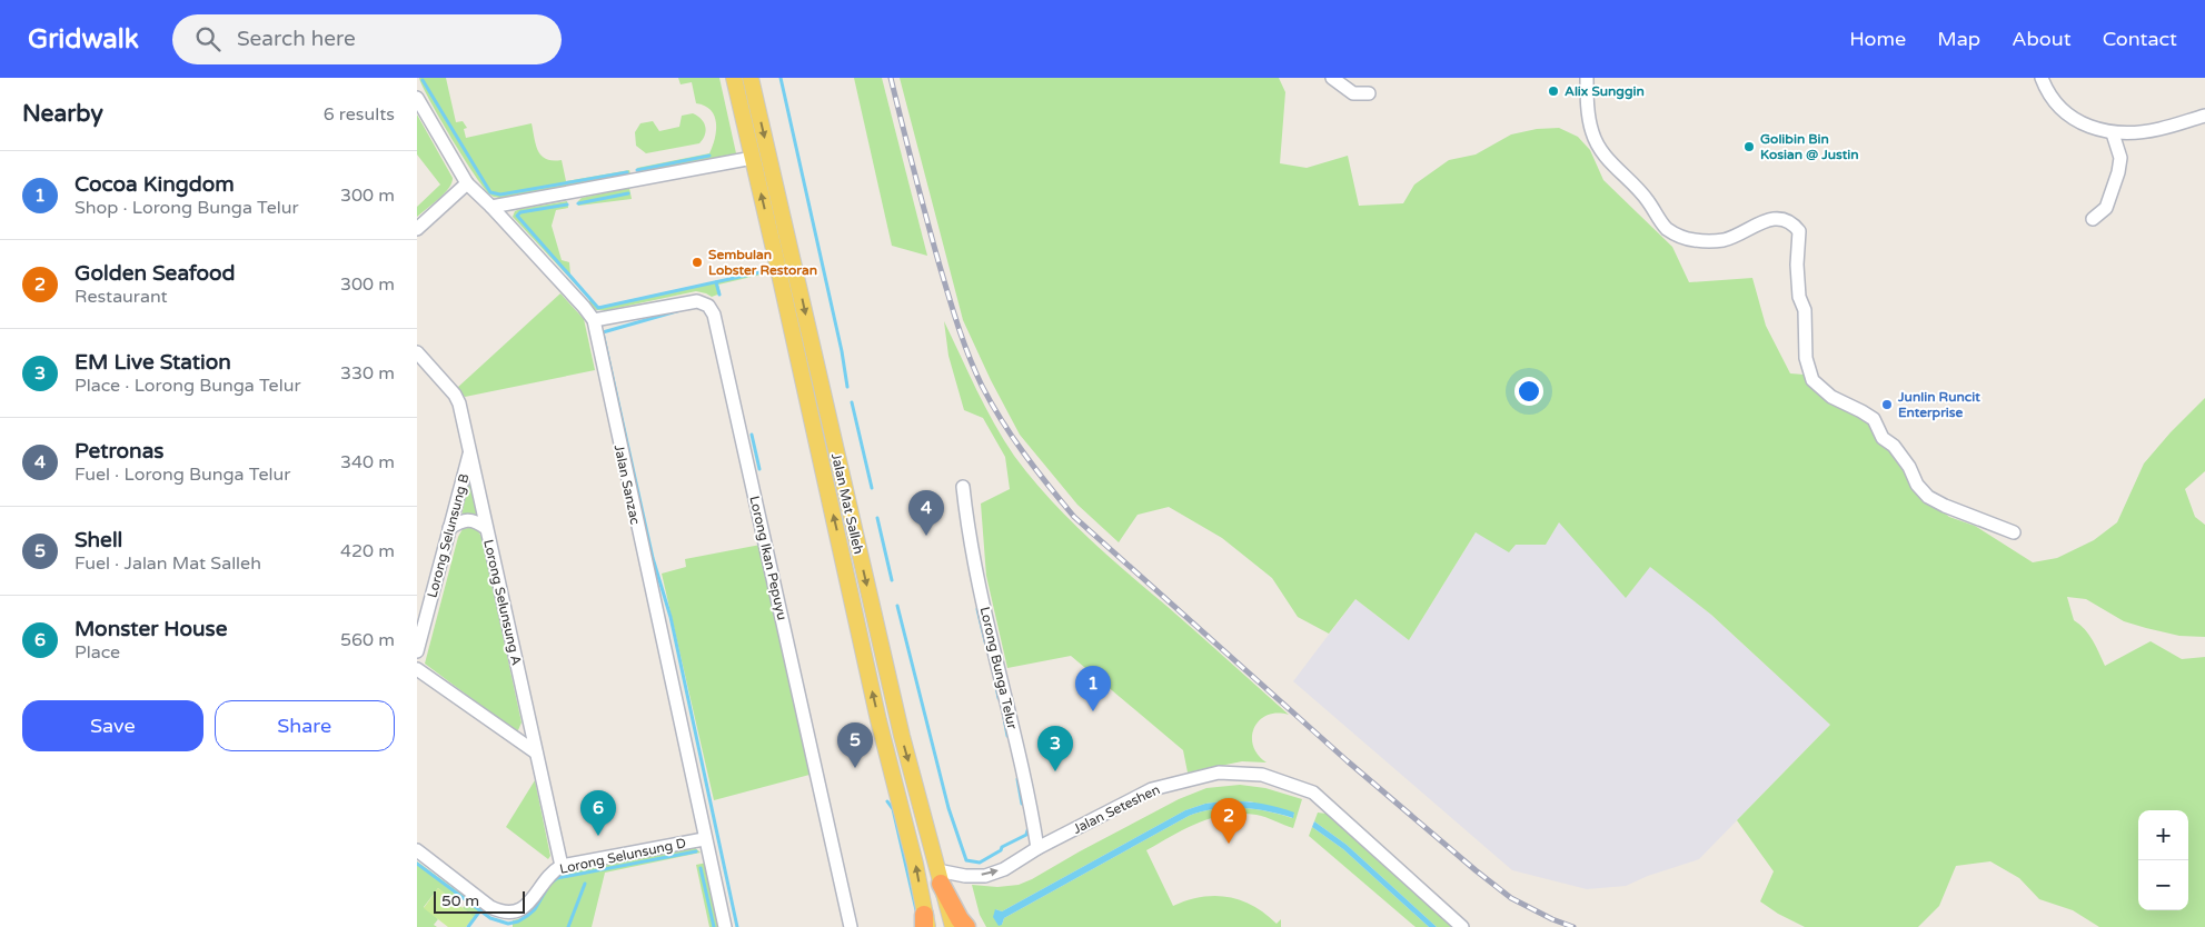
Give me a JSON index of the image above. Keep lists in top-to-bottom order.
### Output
{
  "streets": {
    "main road": ["Jalan Mat Salleh"],
    "street": [
      "Jalan Sanzac",
      "Lorong Selunsung B",
      "Lorong Ikan Pepuyu",
      "Lorong Selunsung A",
      "Lorong Bunga Telur",
      "Jalan Seteshen",
      "Lorong Selunsung D"
    ]
  },
  "crossings": [
    ["Jalan Sanzac", "Lorong Ikan Pepuyu"],
    ["Jalan Sanzac", "Lorong Selunsung D"],
    ["Jalan Mat Salleh", "Jalan Seteshen"],
    ["Lorong Selunsung B", "Lorong Selunsung A"],
    ["Lorong Selunsung A", "Lorong Selunsung D"],
    ["Lorong Bunga Telur", "Jalan Seteshen"]
  ],
  "places": [
    "Alix Sunggin",
    "Golibin Bin Kosian @ Justin",
    "Sembulan Lobster Restoran",
    "Junlin Runcit Enterprise"
  ],
  "scale_bar": "50 m",
  "page": {
    "header": "Gridwalk",
    "search": "Search here",
    "nav": [
      "Home",
      "Map",
      "About",
      "Contact"
    ],
    "heading": ["Nearby", "6 results"],
    "list": [
      {
        "mark": "1",
        "name": "Cocoa Kingdom",
        "note": "Shop · Lorong Bunga Telur",
        "value": "300 m"
      },
      {
        "mark": "2",
        "name": "Golden Seafood",
        "note": "Restaurant",
        "value": "300 m"
      },
      {
        "mark": "3",
        "name": "EM Live Station",
        "note": "Place · Lorong Bunga Telur",
        "value": "330 m"
      },
      {
        "mark": "4",
        "name": "Petronas",
        "note": "Fuel · Lorong Bunga Telur",
        "value": "340 m"
      },
      {
        "mark": "5",
        "name": "Shell",
        "note": "Fuel · Jalan Mat Salleh",
        "value": "420 m"
      },
      {
        "mark": "6",
        "name": "Monster House",
        "note": "Place",
        "value": "560 m"
      }
    ],
    "pins": [
      "4",
      "1",
      "5",
      "3",
      "6",
      "2"
    ],
    "buttons": ["Save", "Share"],
    "map_buttons": ["+", "−"],
    "scale": "50 m"
  }
}
